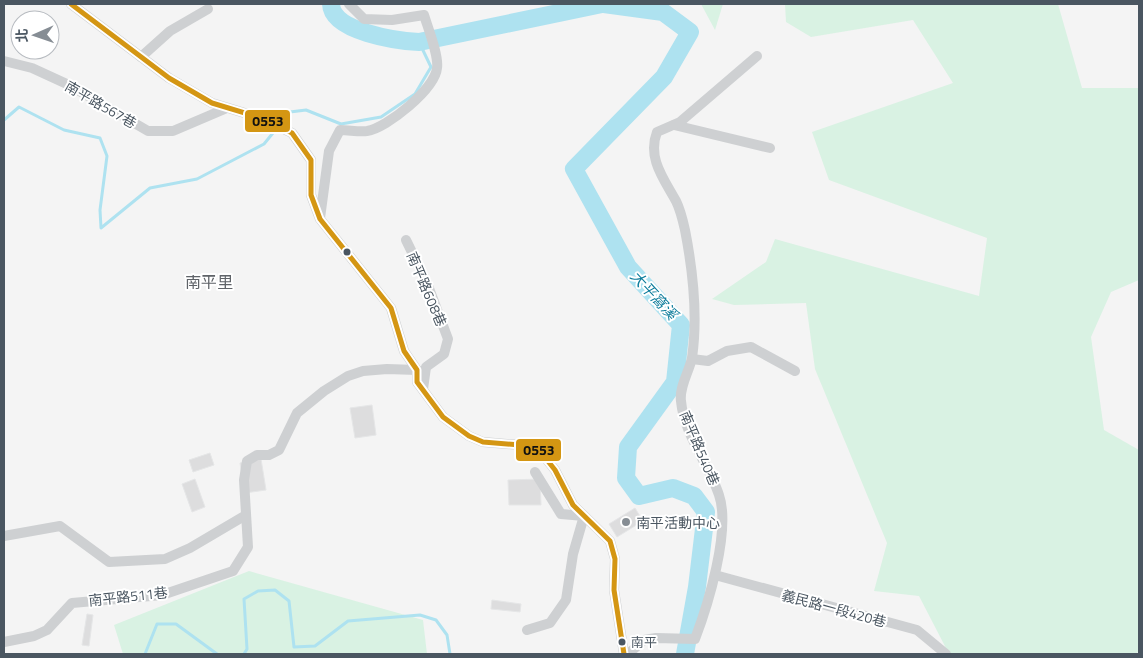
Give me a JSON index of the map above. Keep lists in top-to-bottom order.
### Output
{
  "streets": {
    "street": [
      "南平路567巷",
      "南平路608巷",
      "南平路540巷",
      "南平路511巷",
      "義民路一段420巷"
    ]
  },
  "crossings": [
    ["南平路540巷", "義民路一段420巷"]
  ],
  "districts": ["南平里"],
  "water": ["大平窩溪"],
  "places": ["南平活動中心", "南平"],
  "lines": ["transit line 0553"],
  "north": "left"
}
